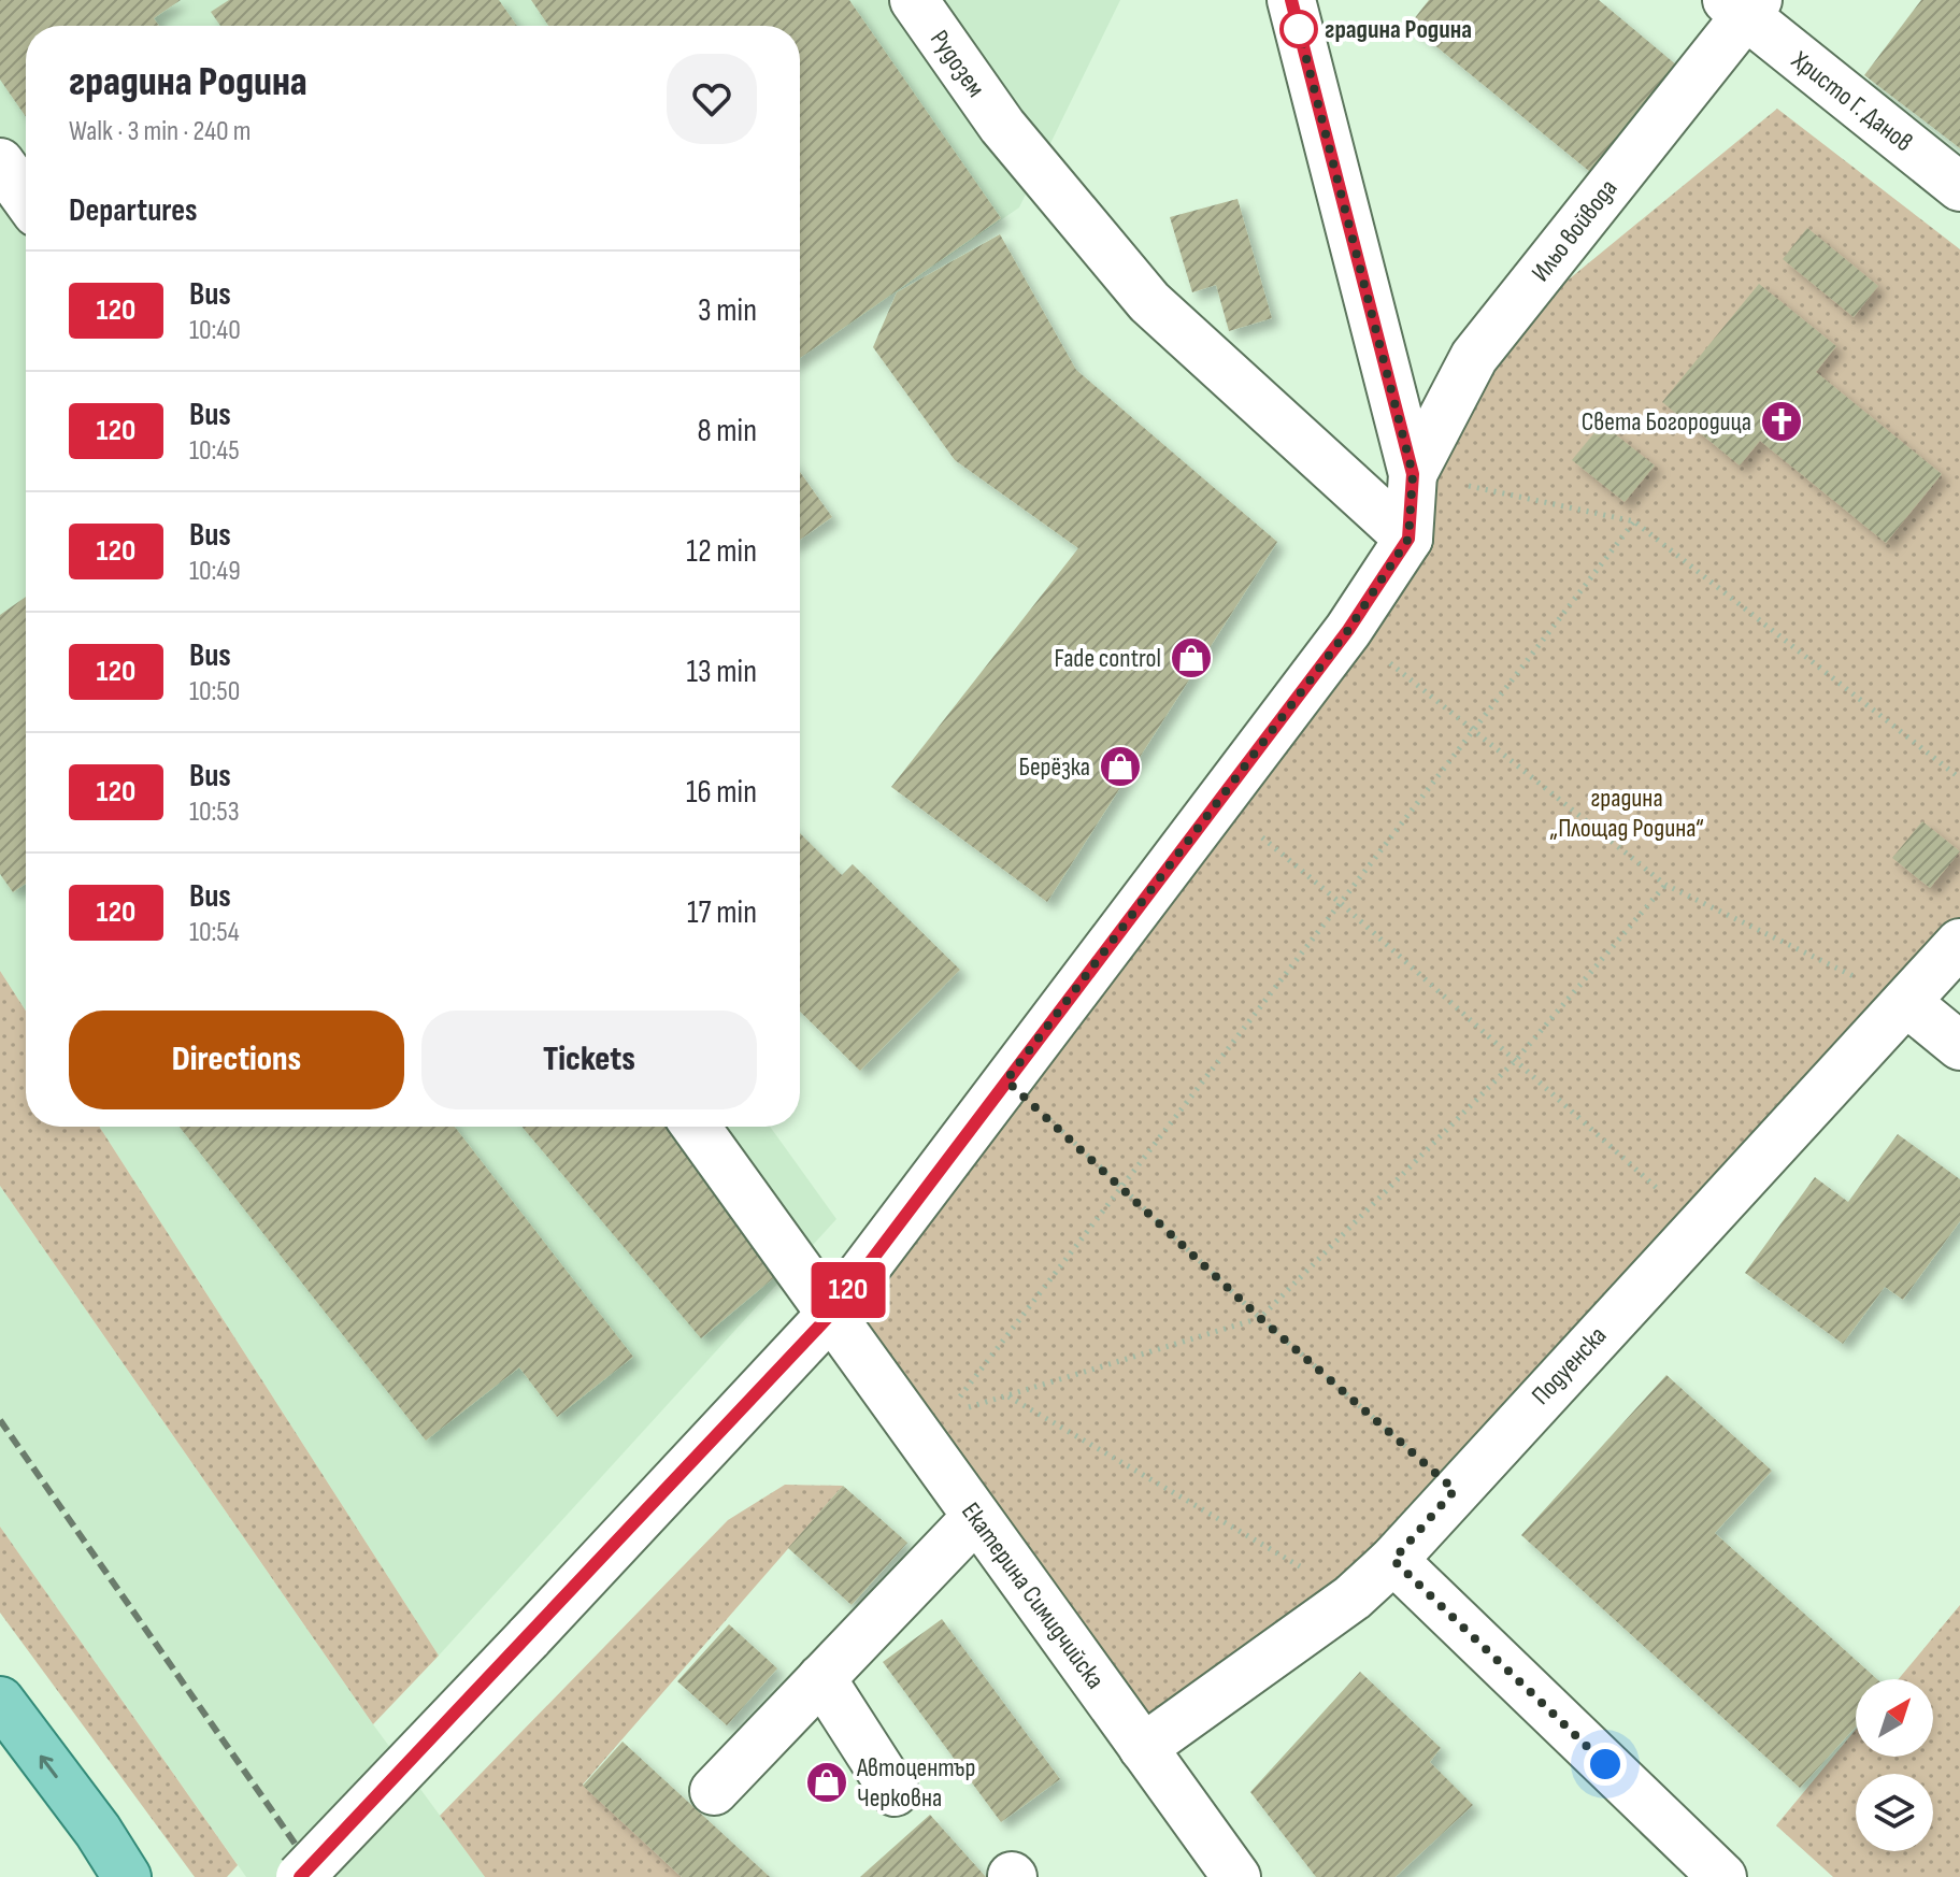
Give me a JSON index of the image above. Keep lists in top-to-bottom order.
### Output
{
  "streets": {
    "street": [
      "Рудозем",
      "Христо Г. Данов",
      "Ильо войвода",
      "Подуенска",
      "Екатерина Симидчийска"
    ]
  },
  "crossings": [
    ["Христо Г. Данов", "Ильо войвода"],
    ["Подуенска", "Екатерина Симидчийска"]
  ],
  "parks": ["градина „Площад Родина“"],
  "places": {
    "other": ["градина Родина"],
    "church": ["Света Богородица"],
    "shop": ["Fade control", "Берёзка", "Автоцентър Черковна"]
  },
  "lines": ["bus line 120"],
  "north": "top right",
  "page": {
    "on_map": "120",
    "heading": [
      ["градина Родина", "Walk · 3 min · 240 m"],
      "Departures"
    ],
    "list": [
      {
        "mark": "120",
        "name": "Bus",
        "note": "10:40",
        "value": "3 min"
      },
      {
        "mark": "120",
        "name": "Bus",
        "note": "10:45",
        "value": "8 min"
      },
      {
        "mark": "120",
        "name": "Bus",
        "note": "10:49",
        "value": "12 min"
      },
      {
        "mark": "120",
        "name": "Bus",
        "note": "10:50",
        "value": "13 min"
      },
      {
        "mark": "120",
        "name": "Bus",
        "note": "10:53",
        "value": "16 min"
      },
      {
        "mark": "120",
        "name": "Bus",
        "note": "10:54",
        "value": "17 min"
      }
    ],
    "buttons": ["Directions", "Tickets"]
  }
}
